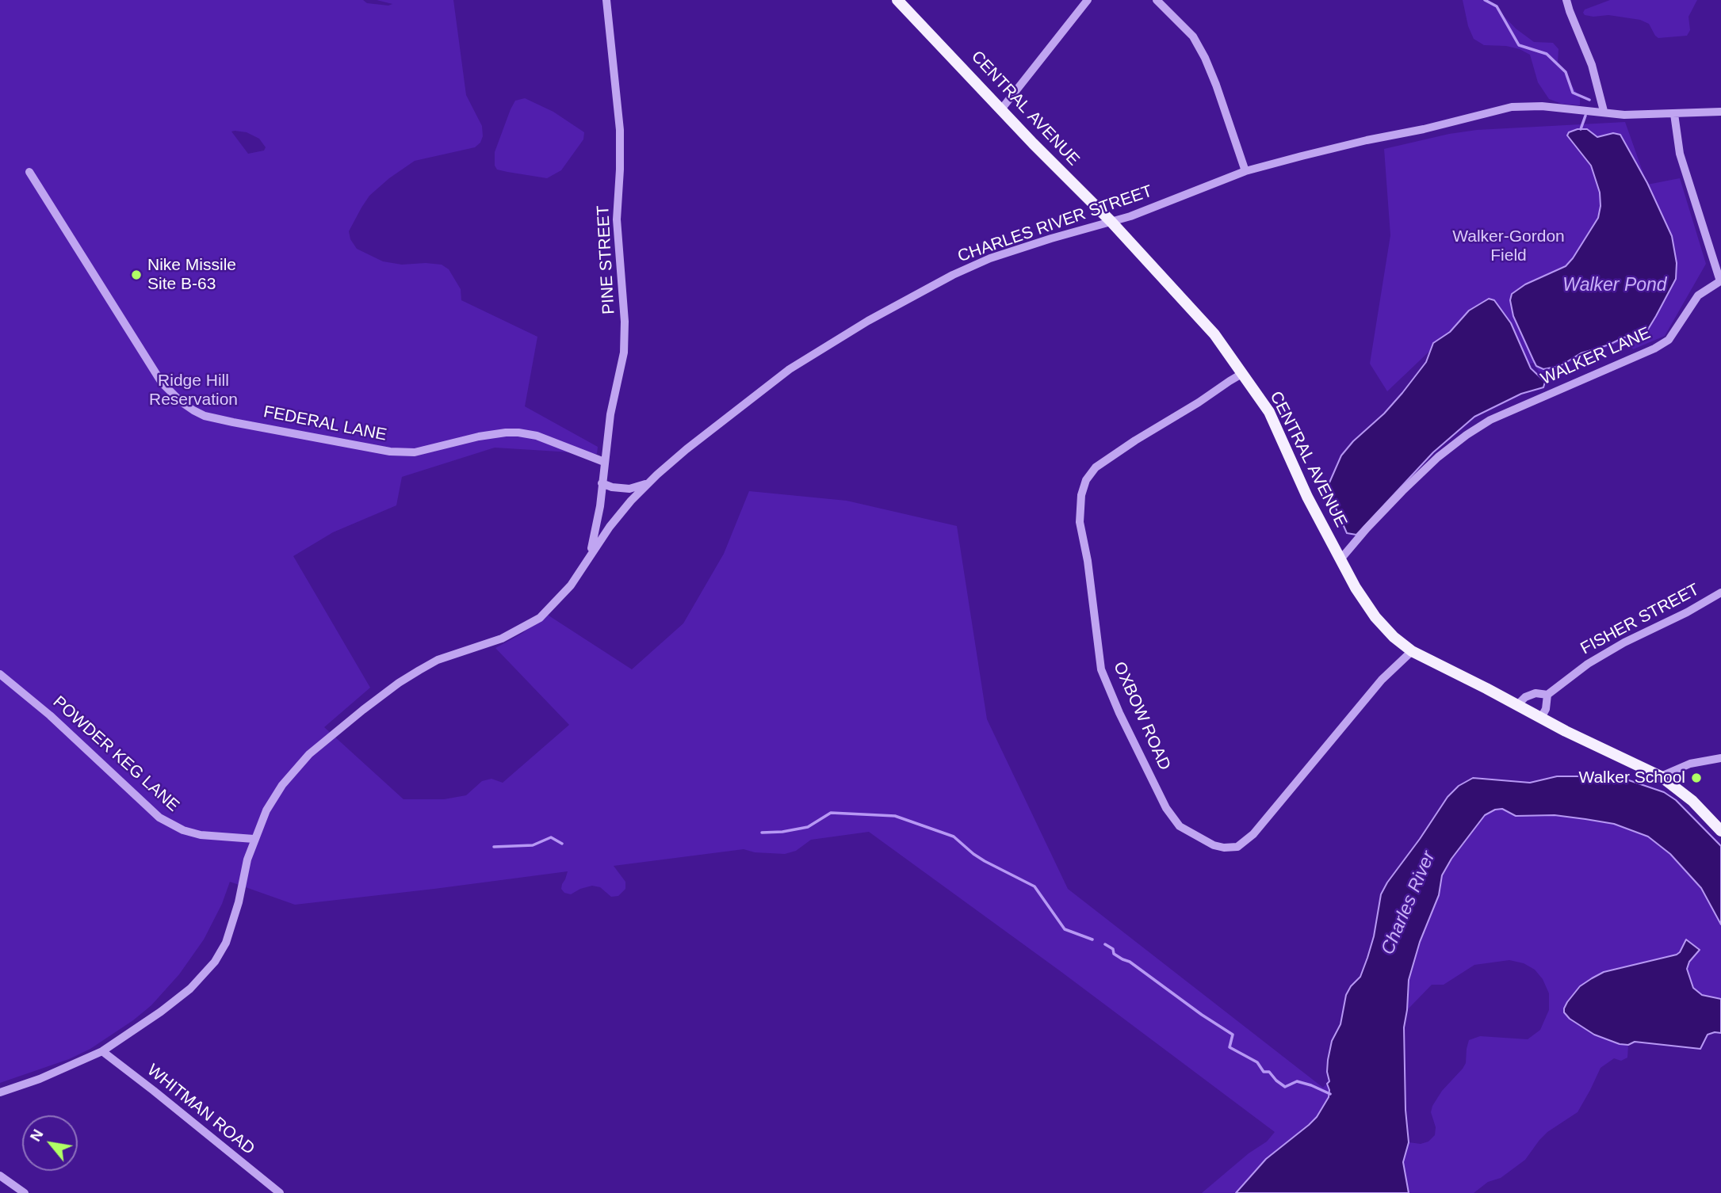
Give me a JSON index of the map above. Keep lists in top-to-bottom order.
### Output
{
  "streets": {
    "main road": ["CENTRAL AVENUE"],
    "street": [
      "CHARLES RIVER STREET",
      "PINE STREET",
      "WALKER LANE",
      "FEDERAL LANE",
      "FISHER STREET",
      "OXBOW ROAD",
      "POWDER KEG LANE",
      "WHITMAN ROAD"
    ]
  },
  "crossings": [
    ["CENTRAL AVENUE", "CHARLES RIVER STREET"],
    ["CENTRAL AVENUE", "WALKER LANE"],
    ["CENTRAL AVENUE", "FISHER STREET"],
    ["CENTRAL AVENUE", "OXBOW ROAD"],
    ["CHARLES RIVER STREET", "PINE STREET"],
    ["CHARLES RIVER STREET", "WALKER LANE"],
    ["CHARLES RIVER STREET", "POWDER KEG LANE"],
    ["CHARLES RIVER STREET", "WHITMAN ROAD"],
    ["PINE STREET", "FEDERAL LANE"]
  ],
  "water": ["Walker Pond", "Charles River"],
  "parks": ["Walker-Gordon Field", "Ridge Hill Reservation"],
  "places": ["Nike Missile Site B-63", "Walker School"],
  "north": "top left"
}
